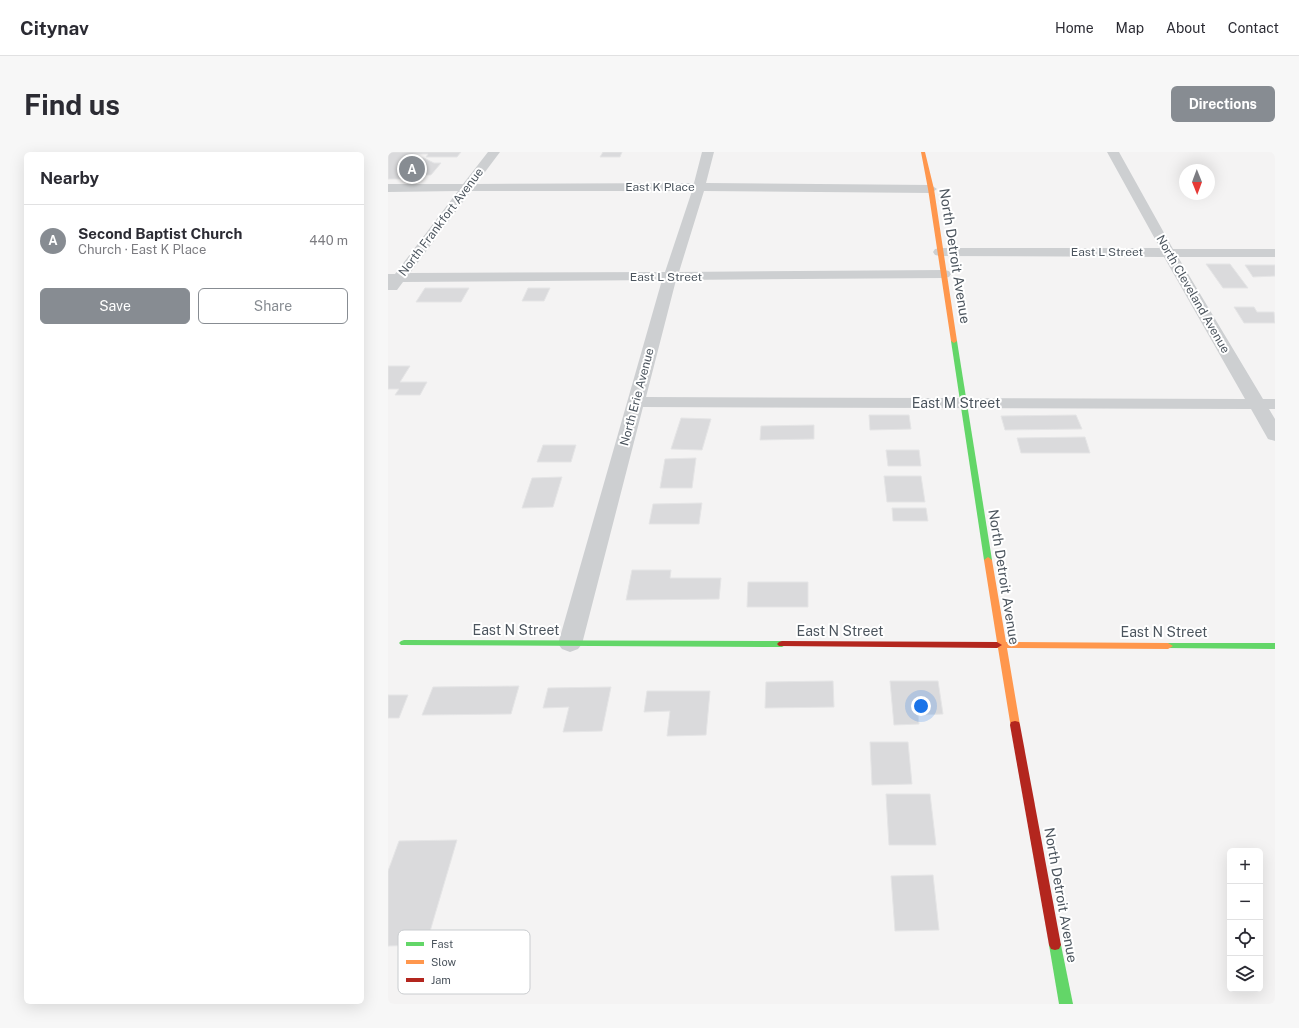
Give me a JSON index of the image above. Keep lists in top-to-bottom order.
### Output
{
  "streets": {
    "street": [
      "East K Place",
      "North Frankfort Avenue",
      "East L Street",
      "North Detroit Avenue",
      "North Cleveland Avenue",
      "North Erie Avenue",
      "East M Street",
      "East N Street"
    ]
  },
  "crossings": [
    ["East K Place", "North Frankfort Avenue"],
    ["East K Place", "North Detroit Avenue"],
    ["East K Place", "North Erie Avenue"],
    ["North Frankfort Avenue", "East L Street"],
    ["East L Street", "North Detroit Avenue"],
    ["East L Street", "North Cleveland Avenue"],
    ["East L Street", "North Erie Avenue"],
    ["North Detroit Avenue", "East M Street"],
    ["North Detroit Avenue", "East N Street"],
    ["North Cleveland Avenue", "East M Street"],
    ["North Erie Avenue", "East M Street"],
    ["North Erie Avenue", "East N Street"]
  ],
  "legend": ["Fast", "Slow", "Jam"],
  "north": "bottom",
  "page": {
    "header": "Citynav",
    "nav": [
      "Home",
      "Map",
      "About",
      "Contact"
    ],
    "buttons": [
      "Directions",
      ["Save", "Share"]
    ],
    "title": "Find us",
    "heading": "Nearby",
    "pins": "A",
    "list": [
      {
        "mark": "A",
        "name": "Second Baptist Church",
        "note": "Church · East K Place",
        "value": "440 m"
      }
    ],
    "map_buttons": ["+", "−"]
  }
}
